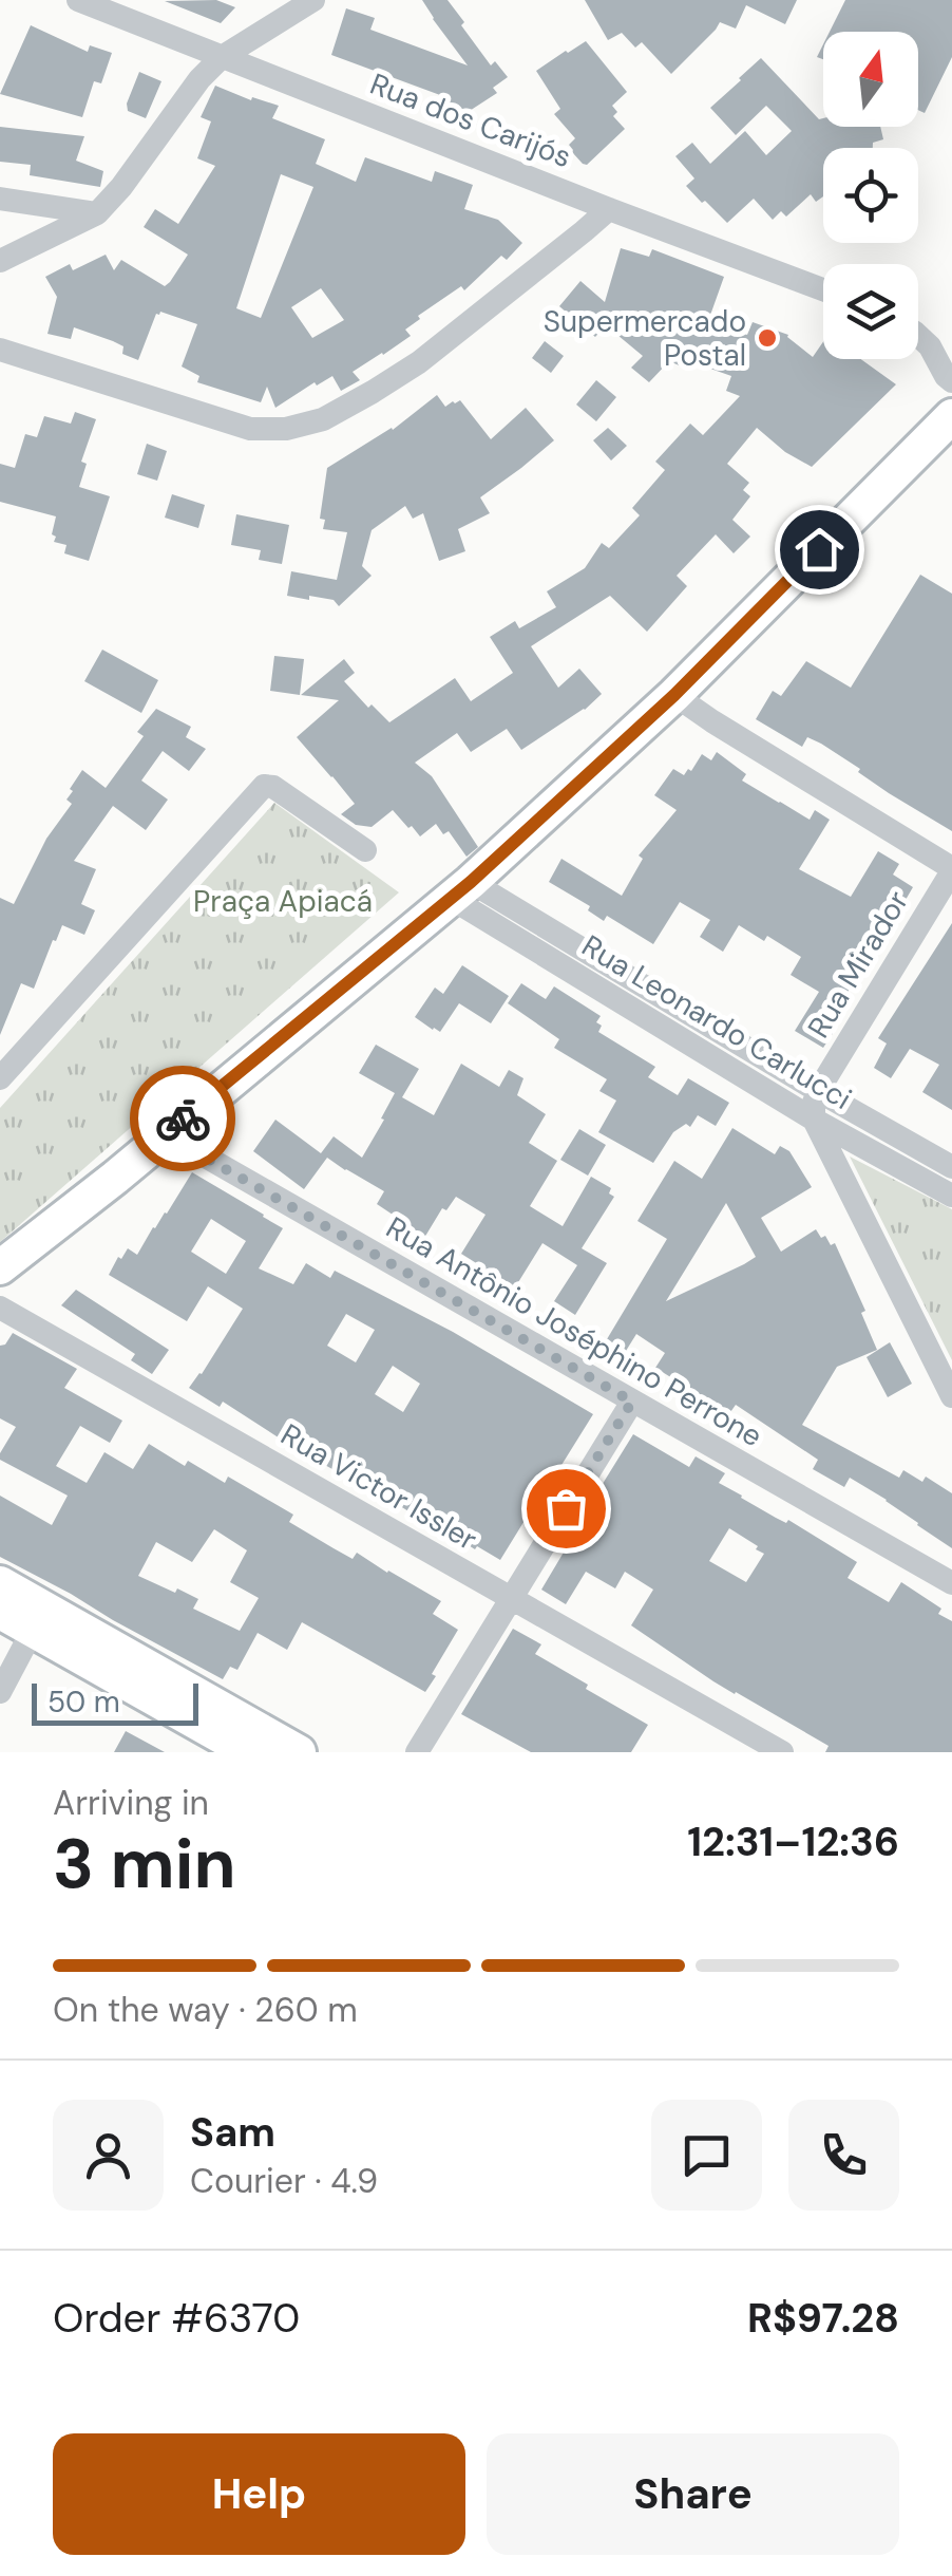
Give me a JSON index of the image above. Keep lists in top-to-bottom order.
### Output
{
  "streets": {
    "street": [
      "Rua dos Carijós",
      "Rua Mirador",
      "Rua Leonardo Carlucci",
      "Rua Antônio Joséphino Perrone",
      "Rua Victor Issler"
    ]
  },
  "crossings": [
    ["Rua Mirador", "Rua Leonardo Carlucci"]
  ],
  "parks": ["Praça Apiacá"],
  "places": ["Supermercado Postal"],
  "scale_bar": "50 m",
  "north": "top",
  "page": {
    "scale": "50 m",
    "heading": ["3 min", "Arriving in", "12:31–12:36"],
    "panel": [
      "Sam",
      "Courier · 4.9",
      "Order #6370",
      "R$97.28"
    ],
    "bar": "On the way · 260 m",
    "buttons": ["Help", "Share"]
  }
}
